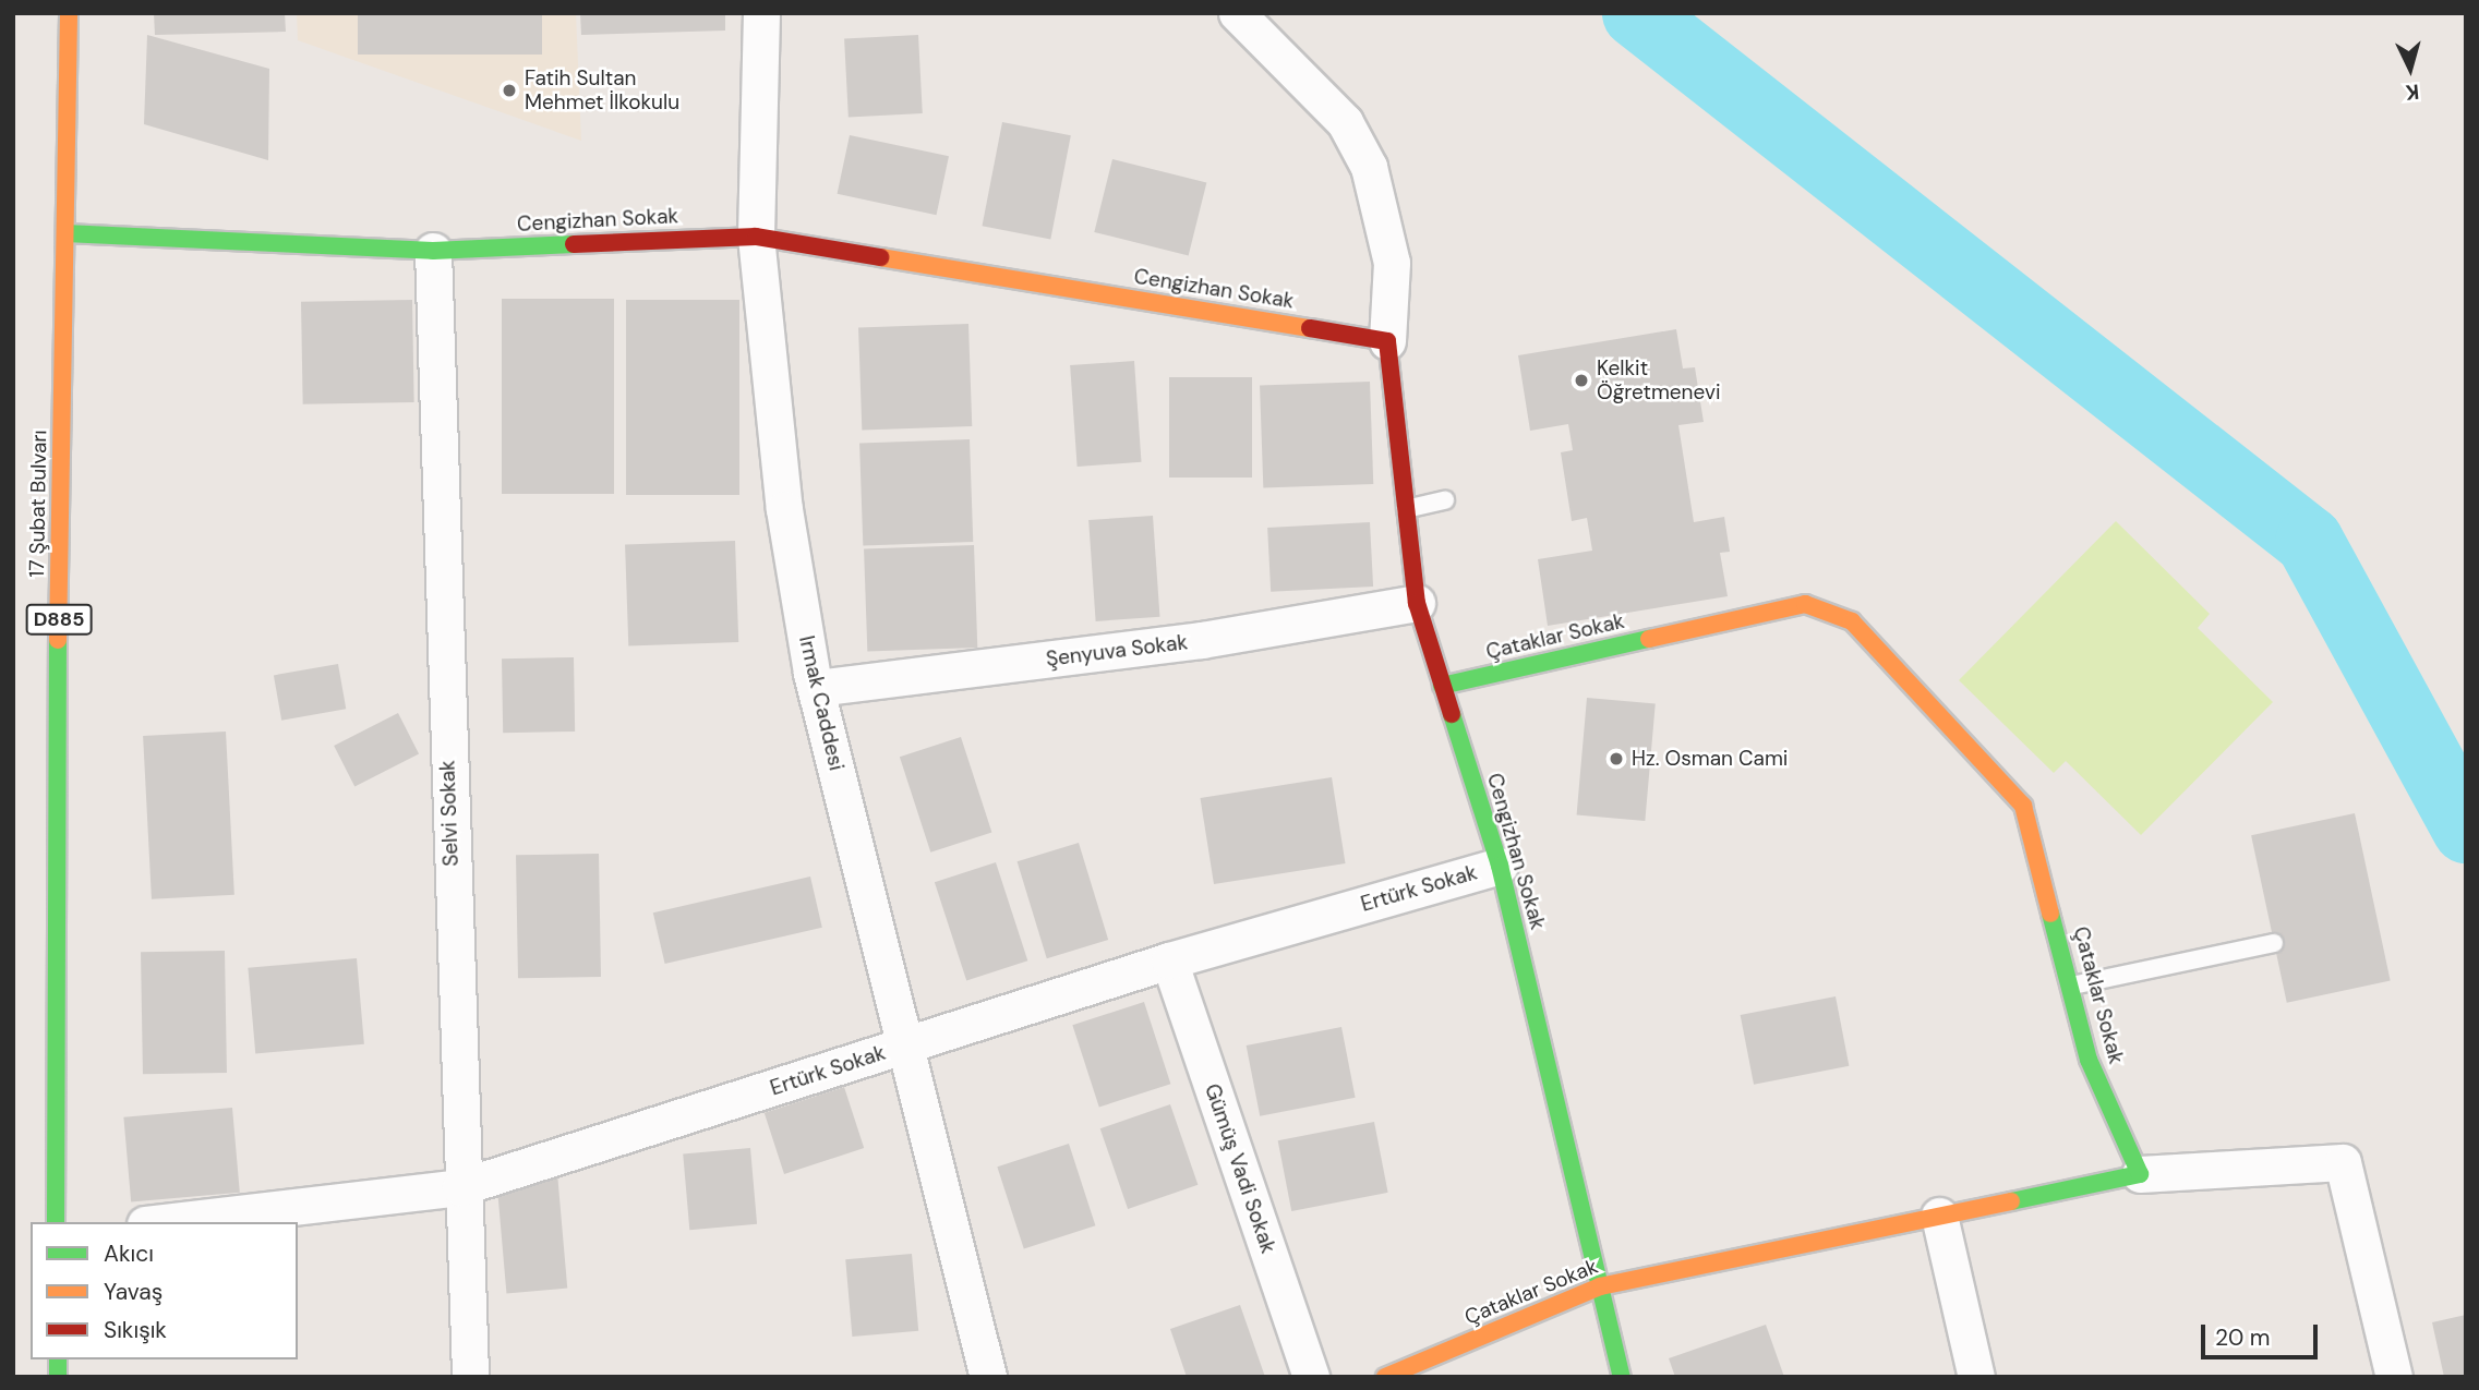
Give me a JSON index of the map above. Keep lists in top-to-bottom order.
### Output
{
  "streets": {
    "main road": [
      "Cengizhan Sokak",
      "17 Şubat Bulvarı",
      "D885",
      "Çataklar Sokak"
    ],
    "street": [
      "Şenyuva Sokak",
      "Irmak Caddesi",
      "Selvi Sokak",
      "Ertürk Sokak",
      "Gümüş Vadi Sokak"
    ]
  },
  "crossings": [
    ["Cengizhan Sokak", "17 Şubat Bulvarı"],
    ["Cengizhan Sokak", "Çataklar Sokak"],
    ["Cengizhan Sokak", "Şenyuva Sokak"],
    ["Cengizhan Sokak", "Irmak Caddesi"],
    ["Cengizhan Sokak", "Selvi Sokak"],
    ["Cengizhan Sokak", "Ertürk Sokak"],
    ["Şenyuva Sokak", "Irmak Caddesi"],
    ["Irmak Caddesi", "Ertürk Sokak"],
    ["Selvi Sokak", "Ertürk Sokak"],
    ["Ertürk Sokak", "Gümüş Vadi Sokak"]
  ],
  "places": ["Fatih Sultan Mehmet İlkokulu", "Kelkit Öğretmenevi", "Hz. Osman Cami"],
  "legend": ["Akıcı", "Yavaş", "Sıkışık"],
  "scale_bar": "20 m",
  "north": "bottom"
}
